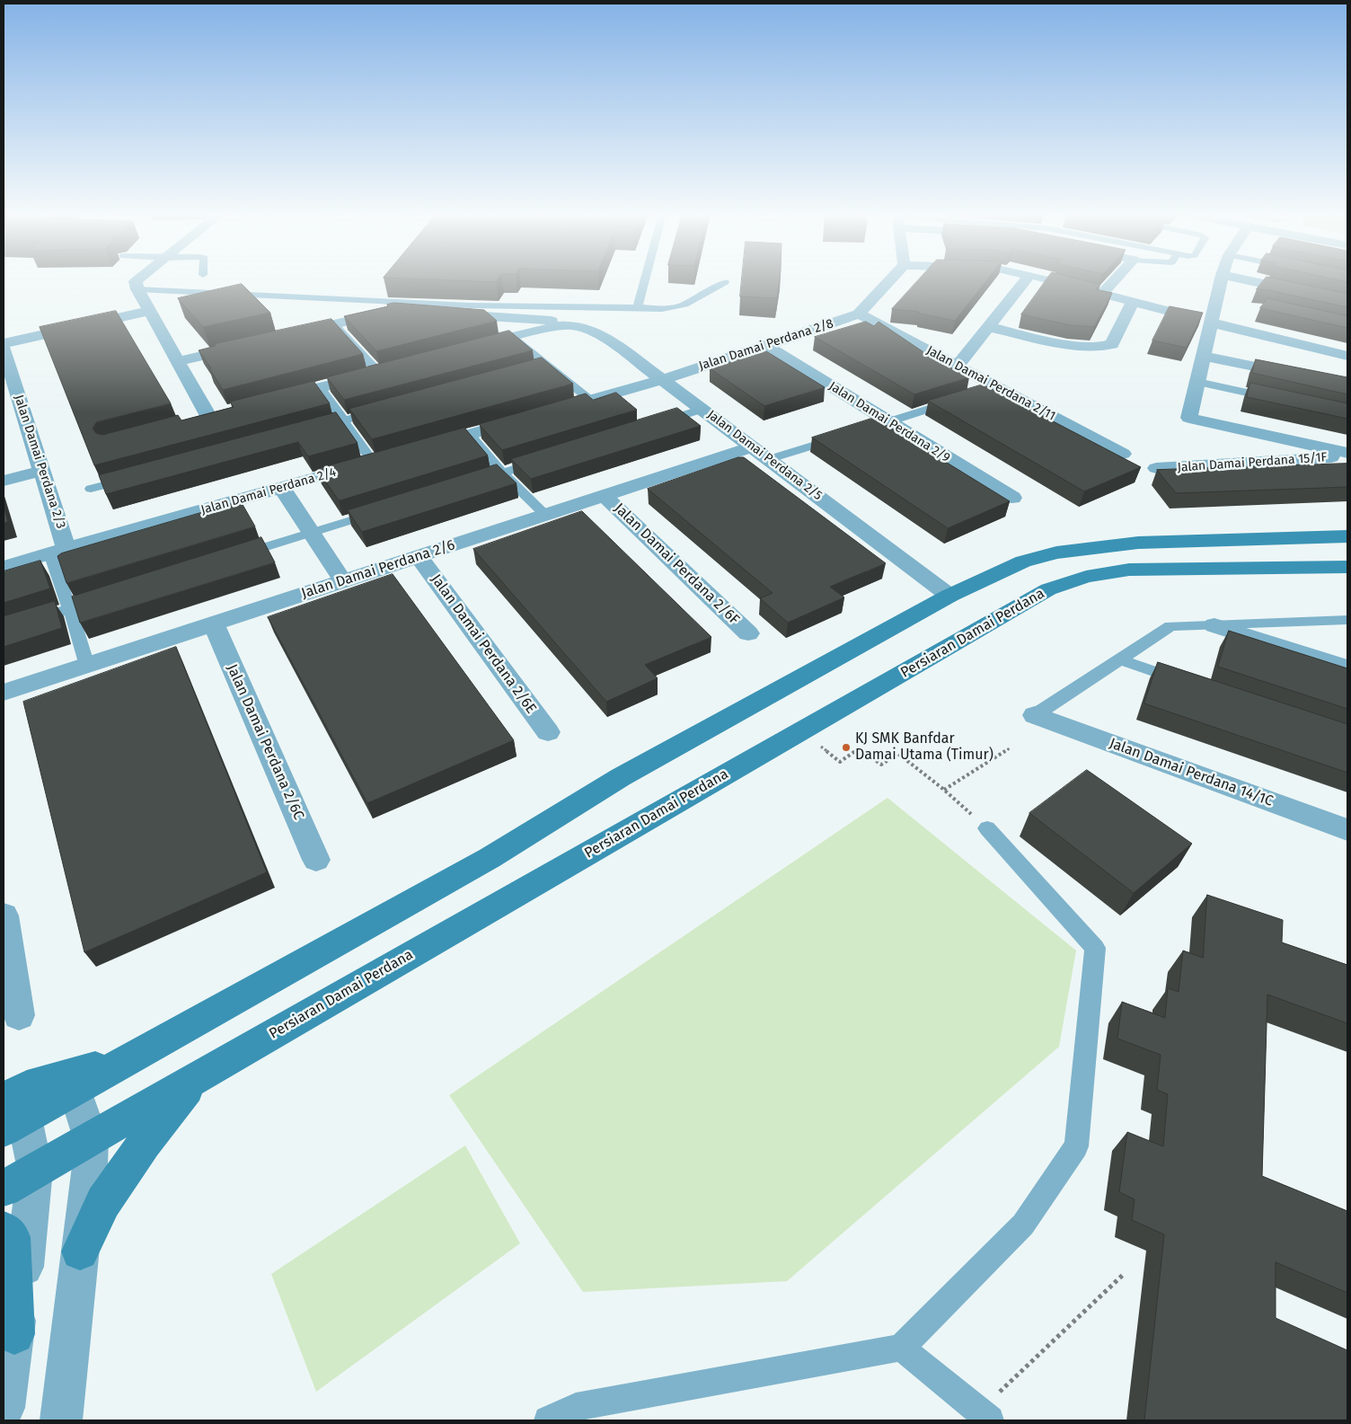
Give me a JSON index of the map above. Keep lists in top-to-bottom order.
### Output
{
  "streets": {
    "main road": ["Persiaran Damai Perdana"],
    "street": [
      "Jalan Damai Perdana 2/8",
      "Jalan Damai Perdana 2/11",
      "Jalan Damai Perdana 2/9",
      "Jalan Damai Perdana 2/5",
      "Jalan Damai Perdana 2/3",
      "Jalan Damai Perdana 15/1F",
      "Jalan Damai Perdana 2/4",
      "Jalan Damai Perdana 2/6F",
      "Jalan Damai Perdana 2/6",
      "Jalan Damai Perdana 2/6E",
      "Jalan Damai Perdana 2/6C",
      "Jalan Damai Perdana 14/1C"
    ]
  },
  "crossings": [
    ["Jalan Damai Perdana 2/8", "Jalan Damai Perdana 2/11"],
    ["Jalan Damai Perdana 2/8", "Jalan Damai Perdana 2/9"],
    ["Jalan Damai Perdana 2/8", "Jalan Damai Perdana 2/5"],
    ["Jalan Damai Perdana 2/5", "Jalan Damai Perdana 2/6"],
    ["Jalan Damai Perdana 2/3", "Jalan Damai Perdana 2/4"],
    ["Jalan Damai Perdana 2/6F", "Jalan Damai Perdana 2/6"],
    ["Jalan Damai Perdana 2/6", "Jalan Damai Perdana 2/6E"],
    ["Jalan Damai Perdana 2/6", "Jalan Damai Perdana 2/6C"]
  ],
  "places": ["KJ SMK Banfdar Damai Utama (Timur)"]
}
